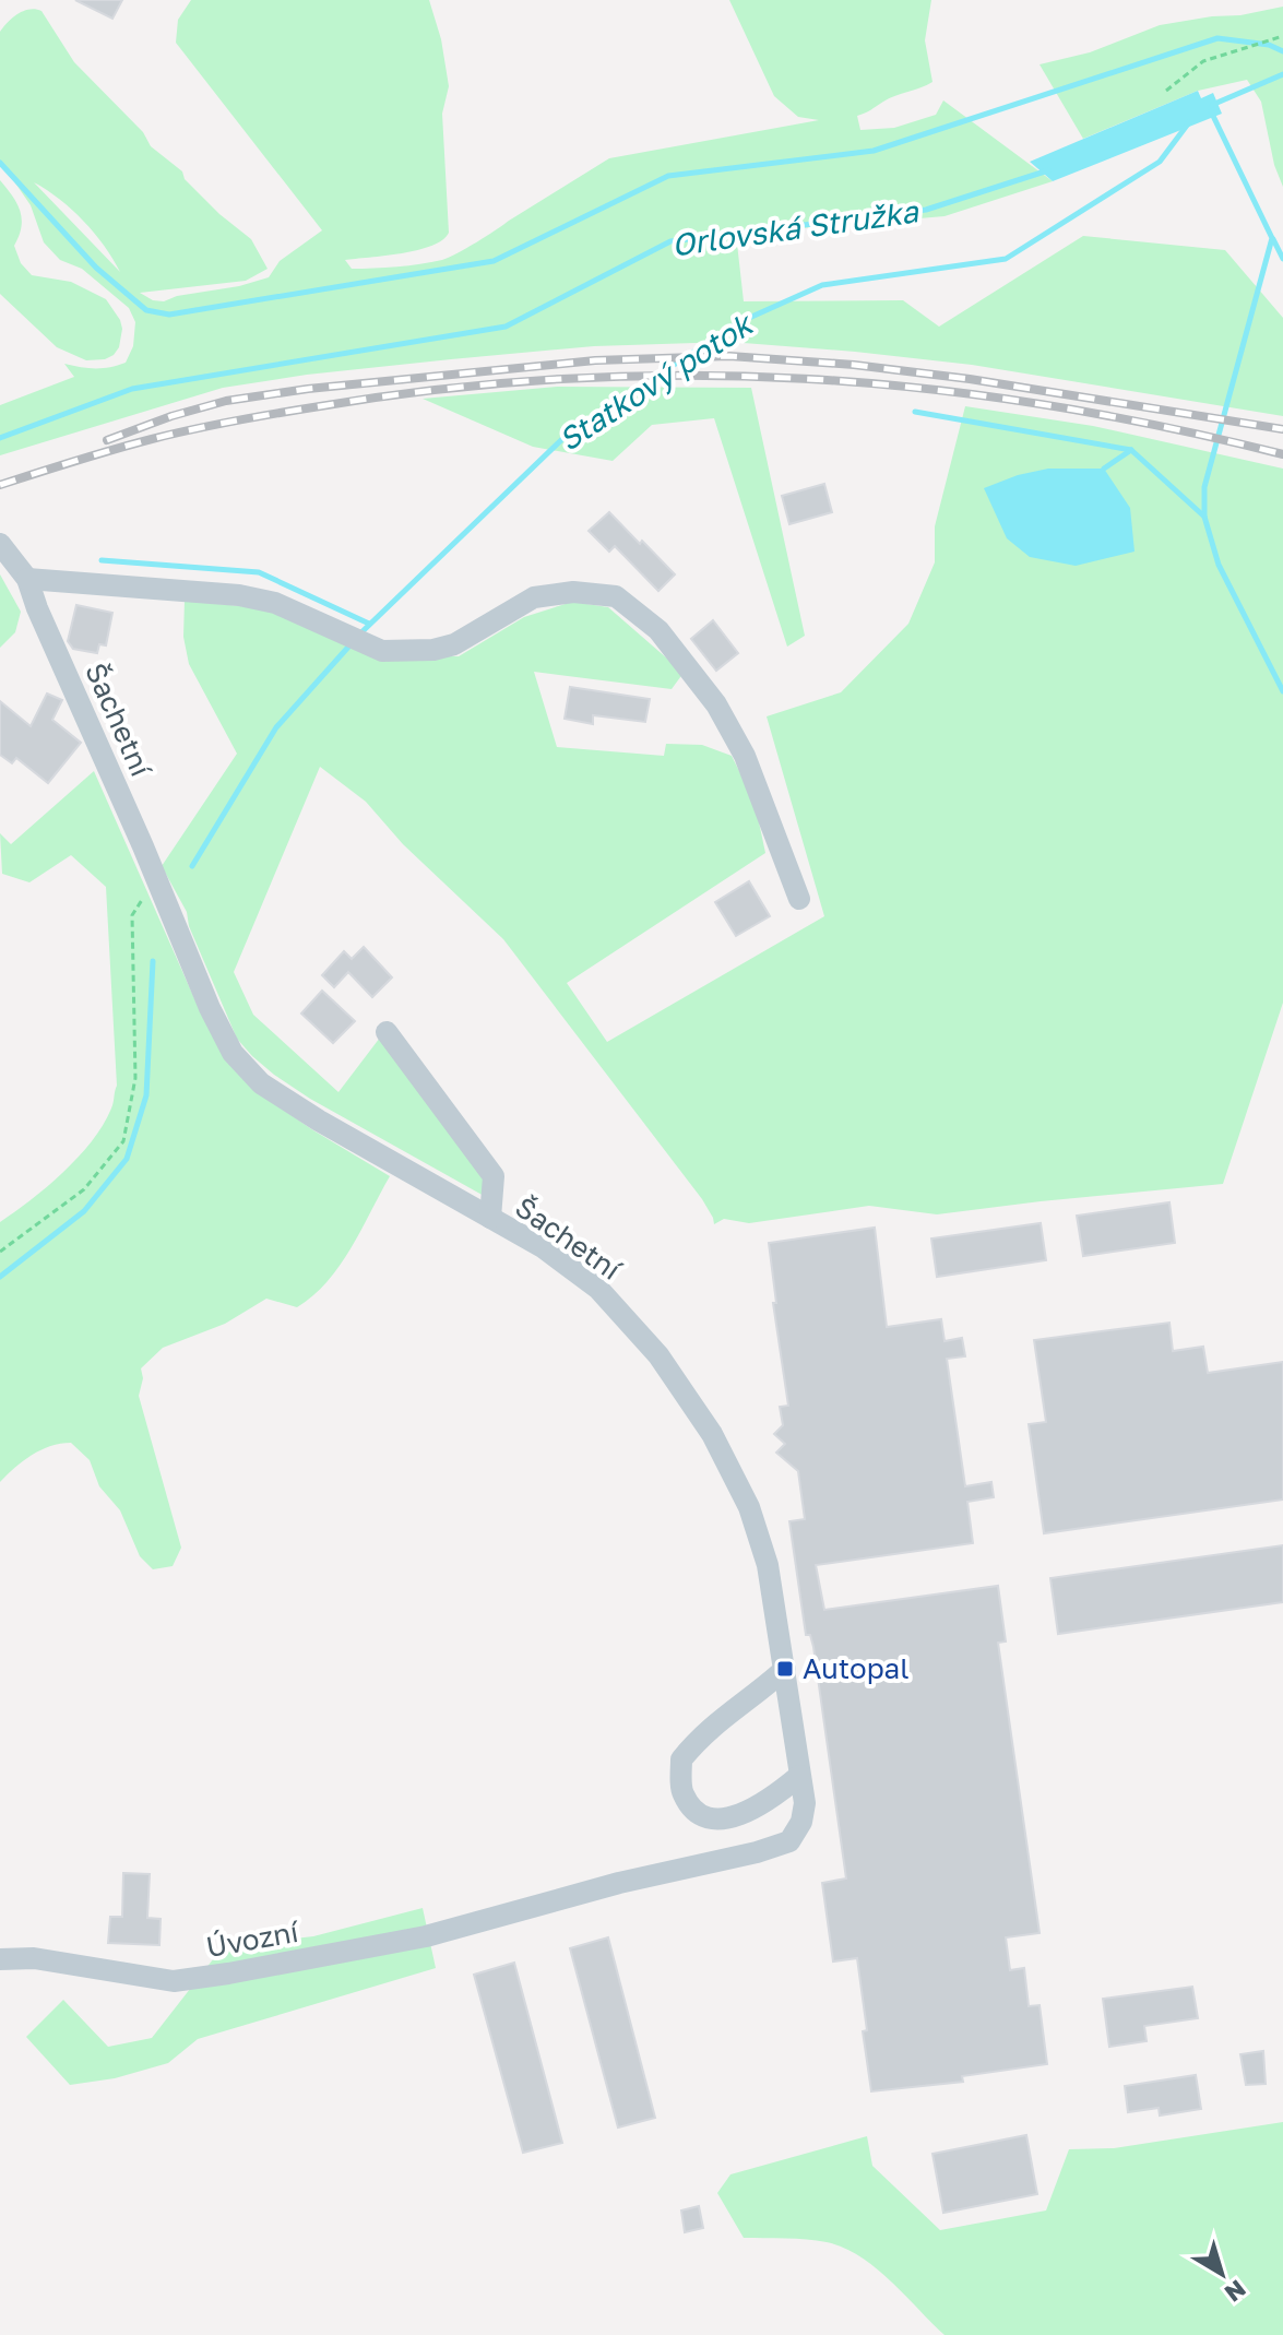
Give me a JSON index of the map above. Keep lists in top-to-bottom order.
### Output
{
  "streets": {
    "street": ["Šachetní", "Úvozní"]
  },
  "crossings": [
    ["Šachetní", "Úvozní"]
  ],
  "water": ["Orlovská Stružka", "Statkový potok"],
  "places": {
    "transit": ["Autopal"]
  },
  "north": "bottom right"
}
